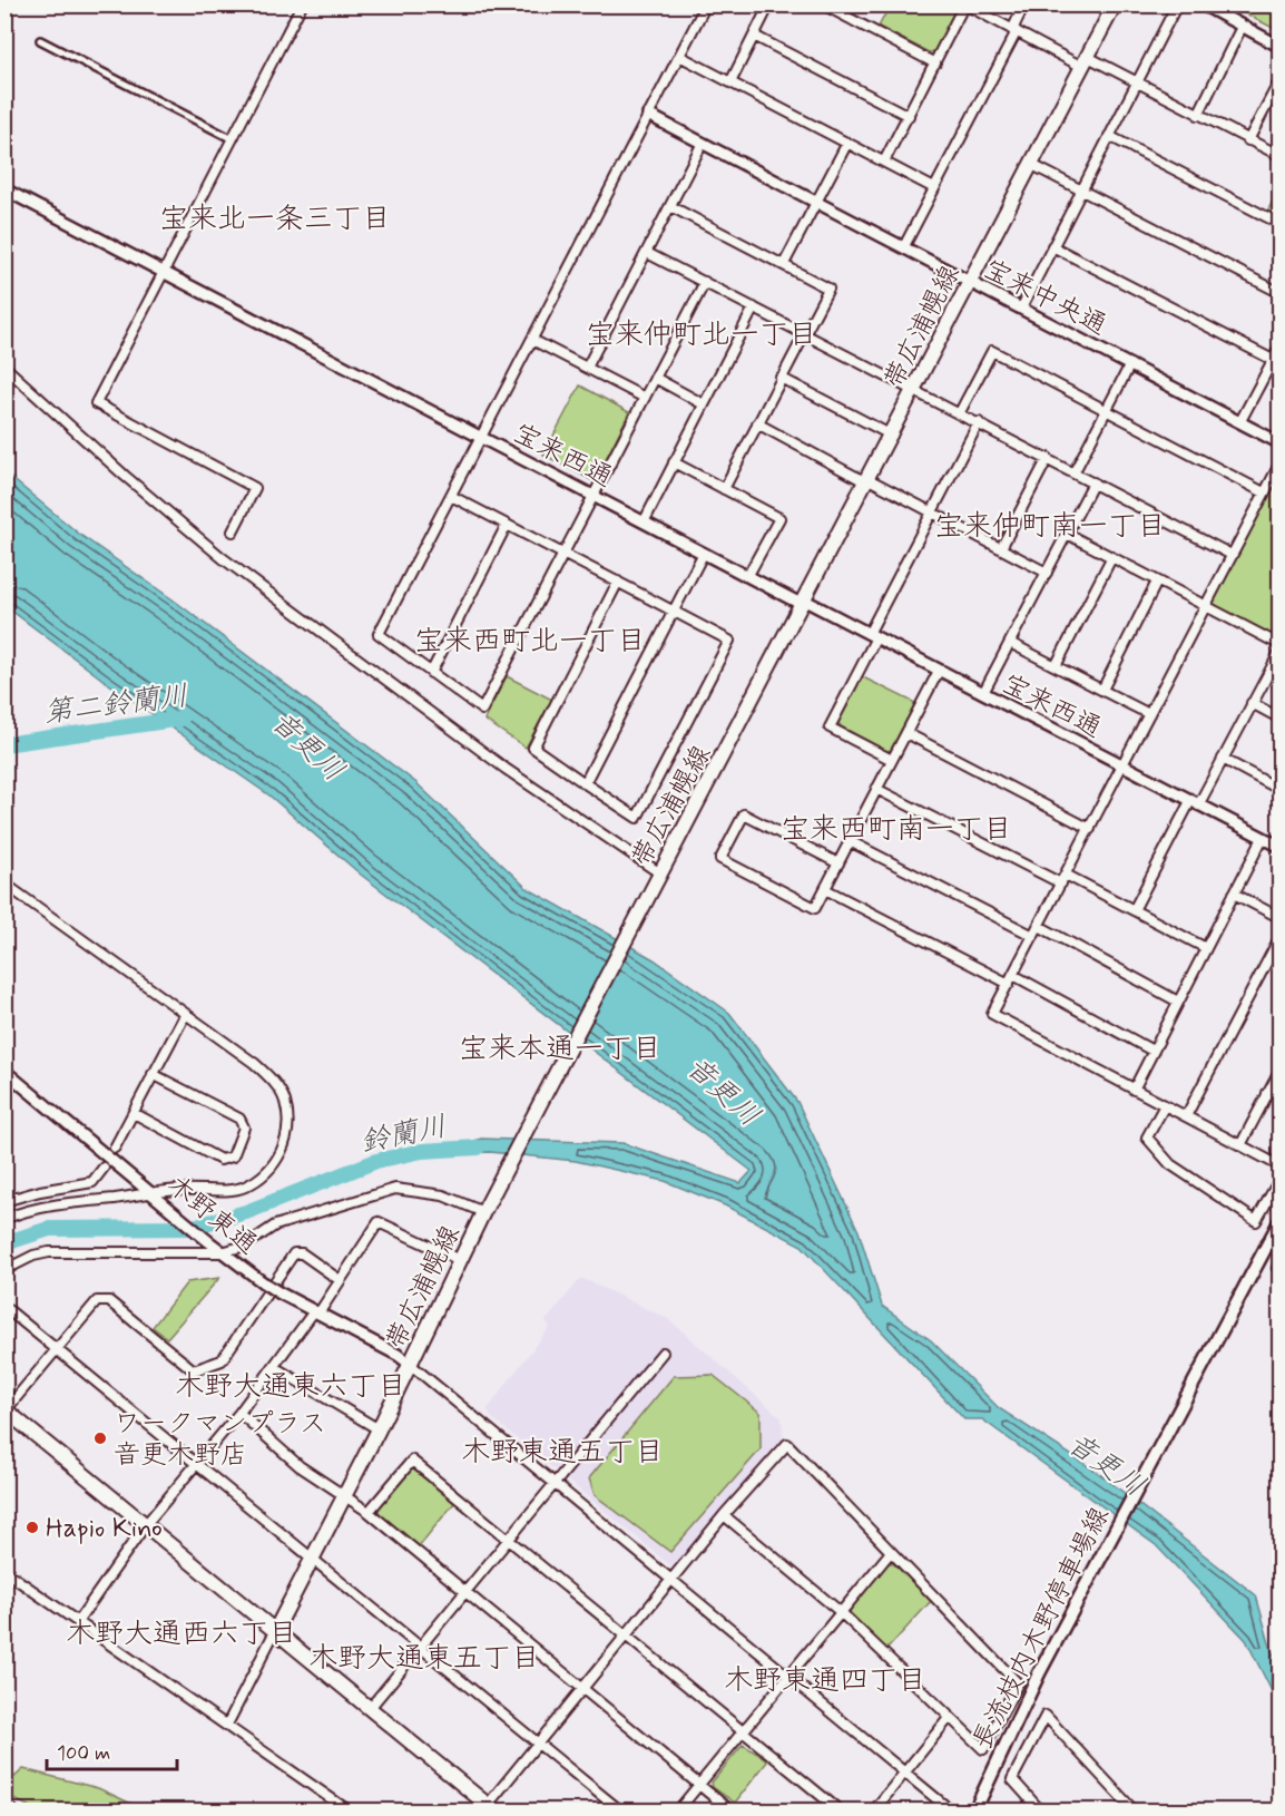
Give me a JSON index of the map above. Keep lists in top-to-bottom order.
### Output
{
  "streets": {
    "main road": ["帯広浦幌線", "長流枝内木野停車場線"],
    "street": ["宝来中央通", "宝来西通", "木野東通"]
  },
  "crossings": [
    ["宝来中央通", "帯広浦幌線"],
    ["帯広浦幌線", "宝来西通"],
    ["帯広浦幌線", "木野東通"]
  ],
  "districts": [
    "宝来北一条三丁目",
    "宝来仲町北一丁目",
    "宝来仲町南一丁目",
    "宝来西町北一丁目",
    "宝来西町南一丁目",
    "宝来本通一丁目",
    "木野大通東六丁目",
    "木野東通五丁目",
    "木野大通西六丁目",
    "木野大通東五丁目",
    "木野東通四丁目"
  ],
  "water": ["第二鈴蘭川", "音更川", "鈴蘭川"],
  "places": ["ワークマンプラス 音更木野店", "Hapio Kino"],
  "scale_bar": "100 m"
}
